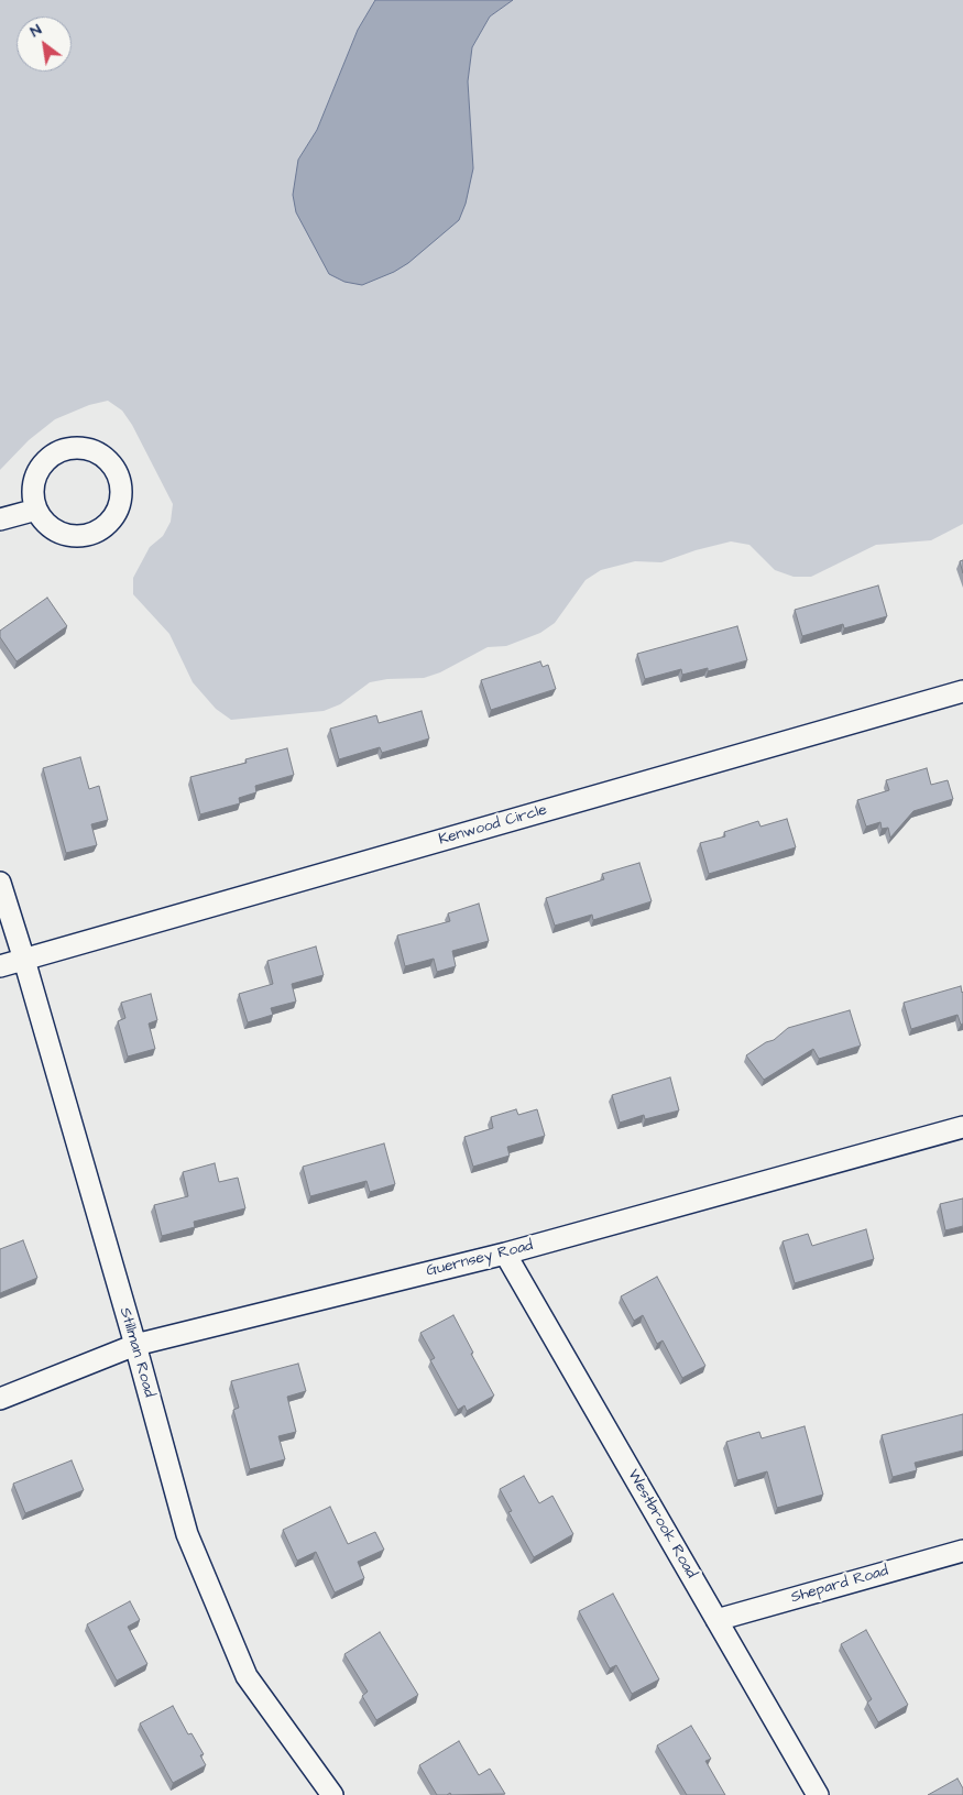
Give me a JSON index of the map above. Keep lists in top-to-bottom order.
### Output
{
  "streets": {
    "street": [
      "Kenwood Circle",
      "Guernsey Road",
      "Stillman Road",
      "Westbrook Road",
      "Shepard Road"
    ]
  },
  "crossings": [
    ["Kenwood Circle", "Stillman Road"],
    ["Guernsey Road", "Stillman Road"],
    ["Guernsey Road", "Westbrook Road"],
    ["Westbrook Road", "Shepard Road"]
  ],
  "north": "top left"
}
